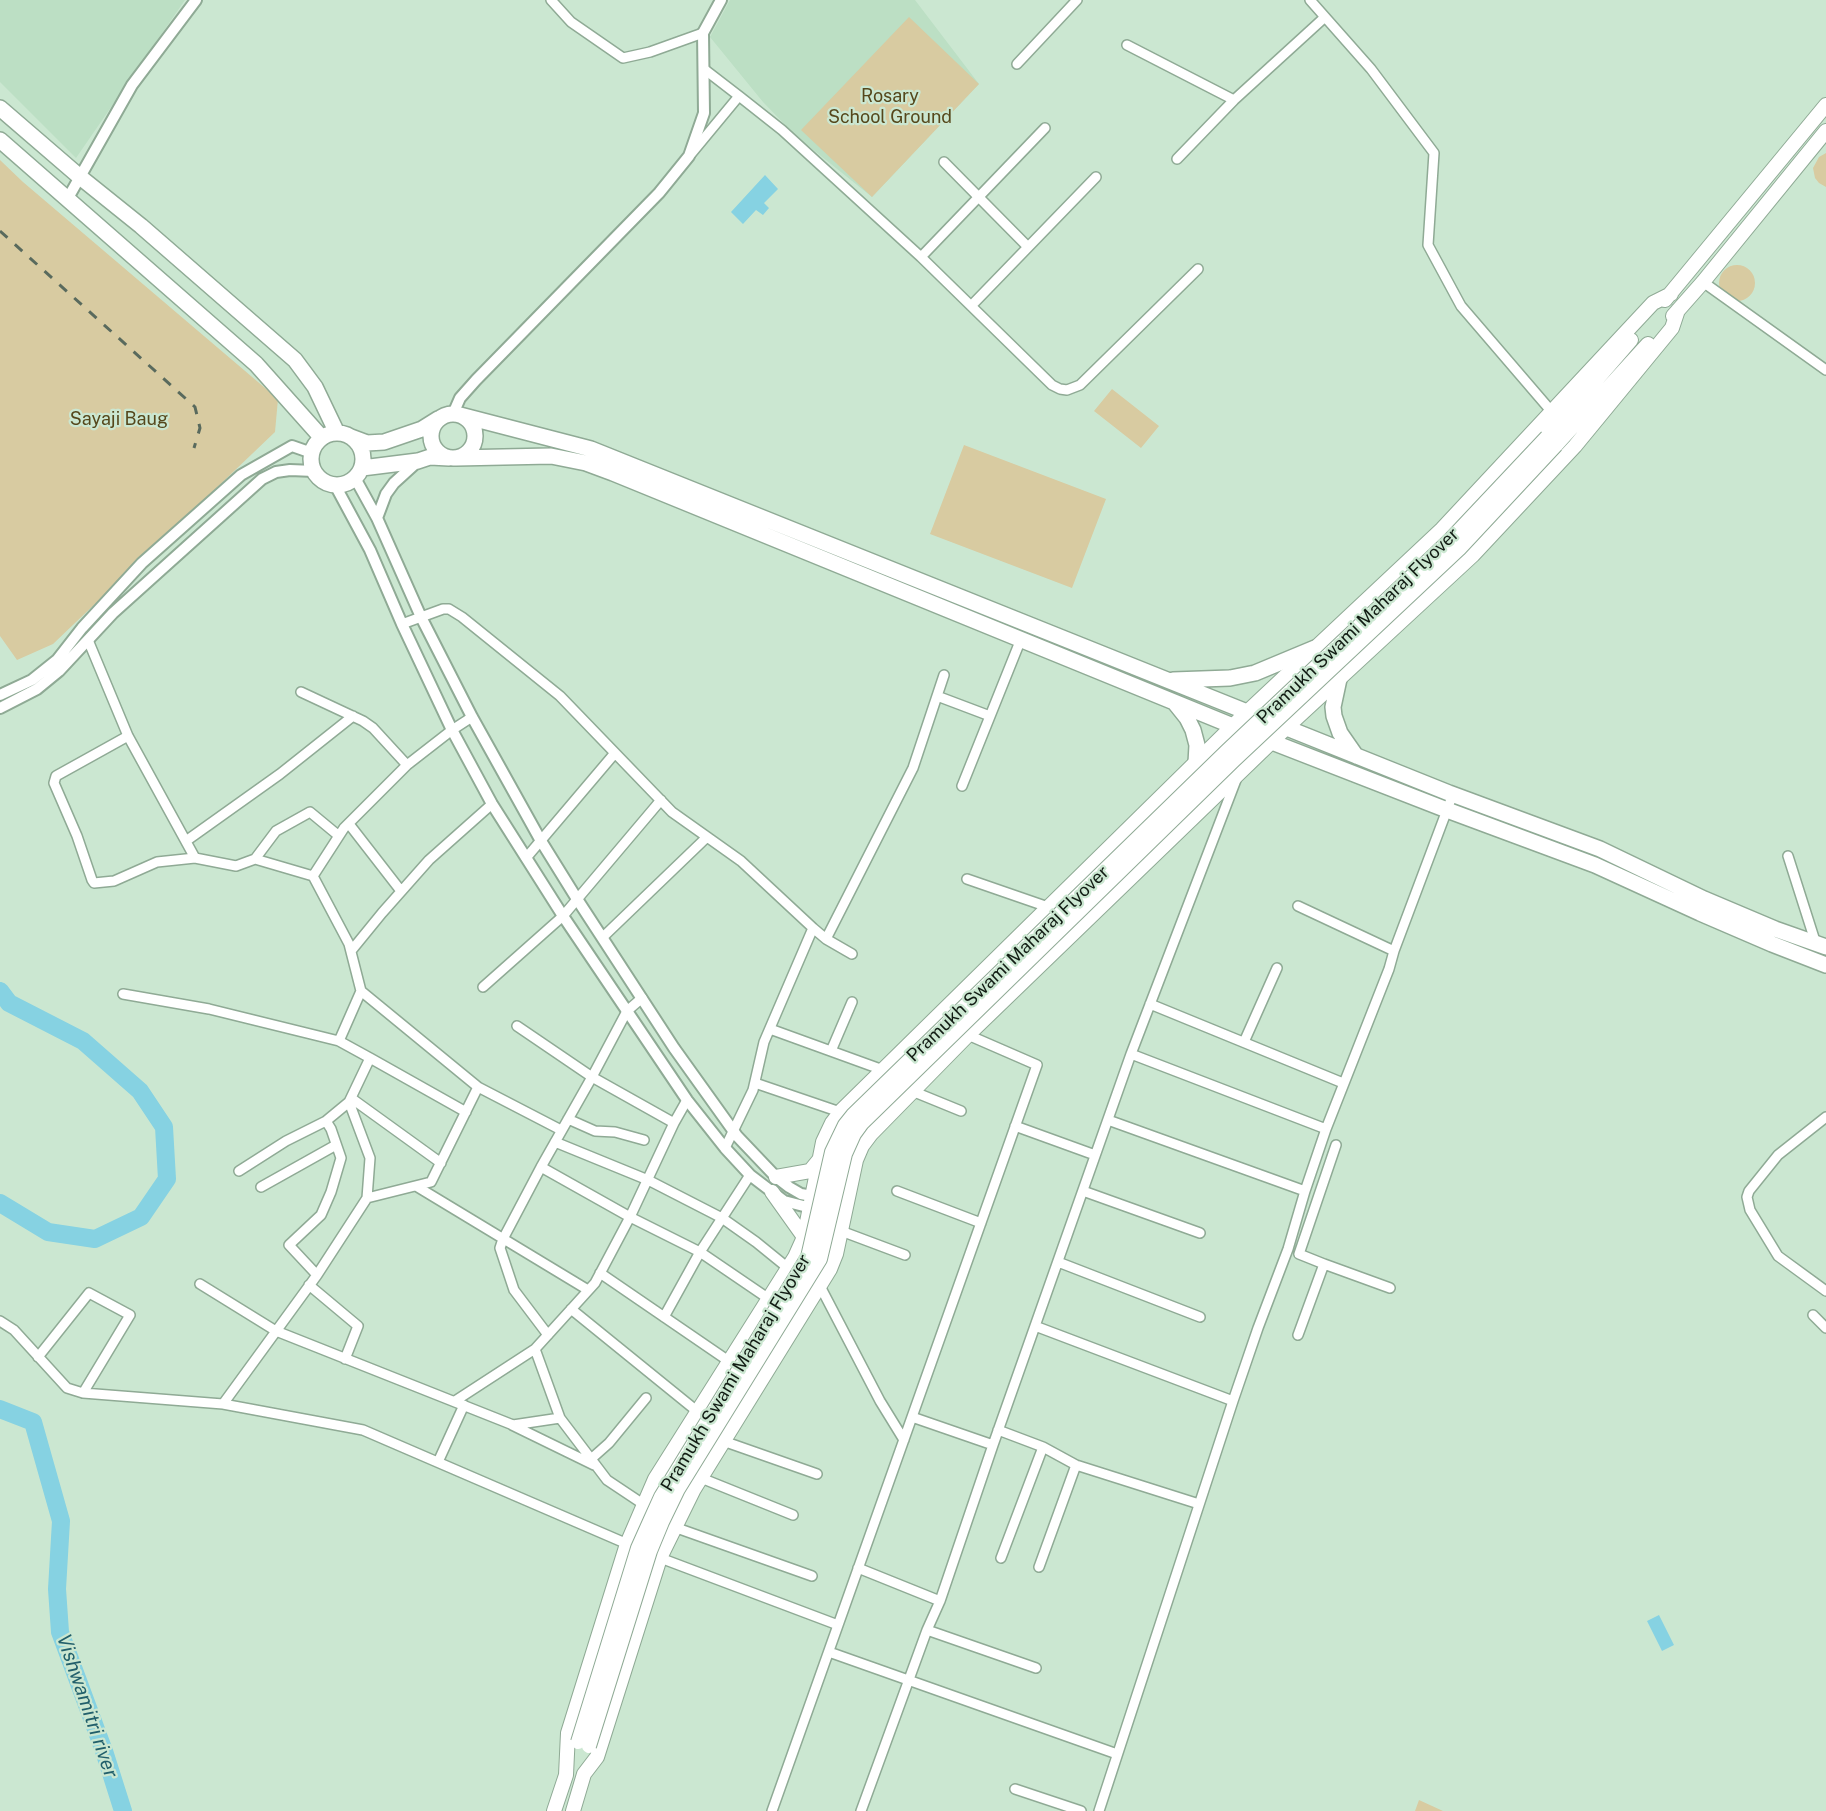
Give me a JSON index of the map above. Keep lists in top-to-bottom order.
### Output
{
  "streets": {
    "main road": ["Pramukh Swami Maharaj Flyover"]
  },
  "water": ["Vishwamitri river"],
  "parks": ["Rosary School Ground", "Sayaji Baug"]
}
